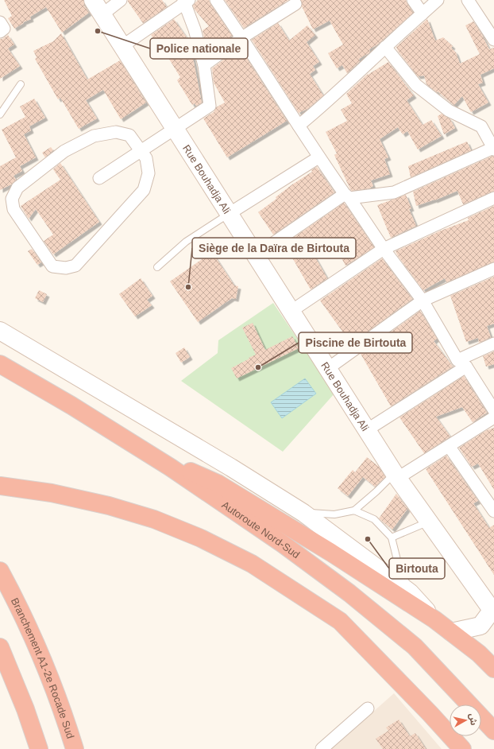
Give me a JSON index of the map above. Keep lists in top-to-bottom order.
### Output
{
  "streets": {
    "highway": ["Autoroute Nord-Sud", "Branchement A1-2e Rocade Sud"],
    "main road": ["Rue Bouhadja Ali"]
  },
  "places": [
    "Police nationale",
    "Siège de la Daïra de Birtouta",
    "Piscine de Birtouta",
    "Birtouta"
  ],
  "north": "right"
}
